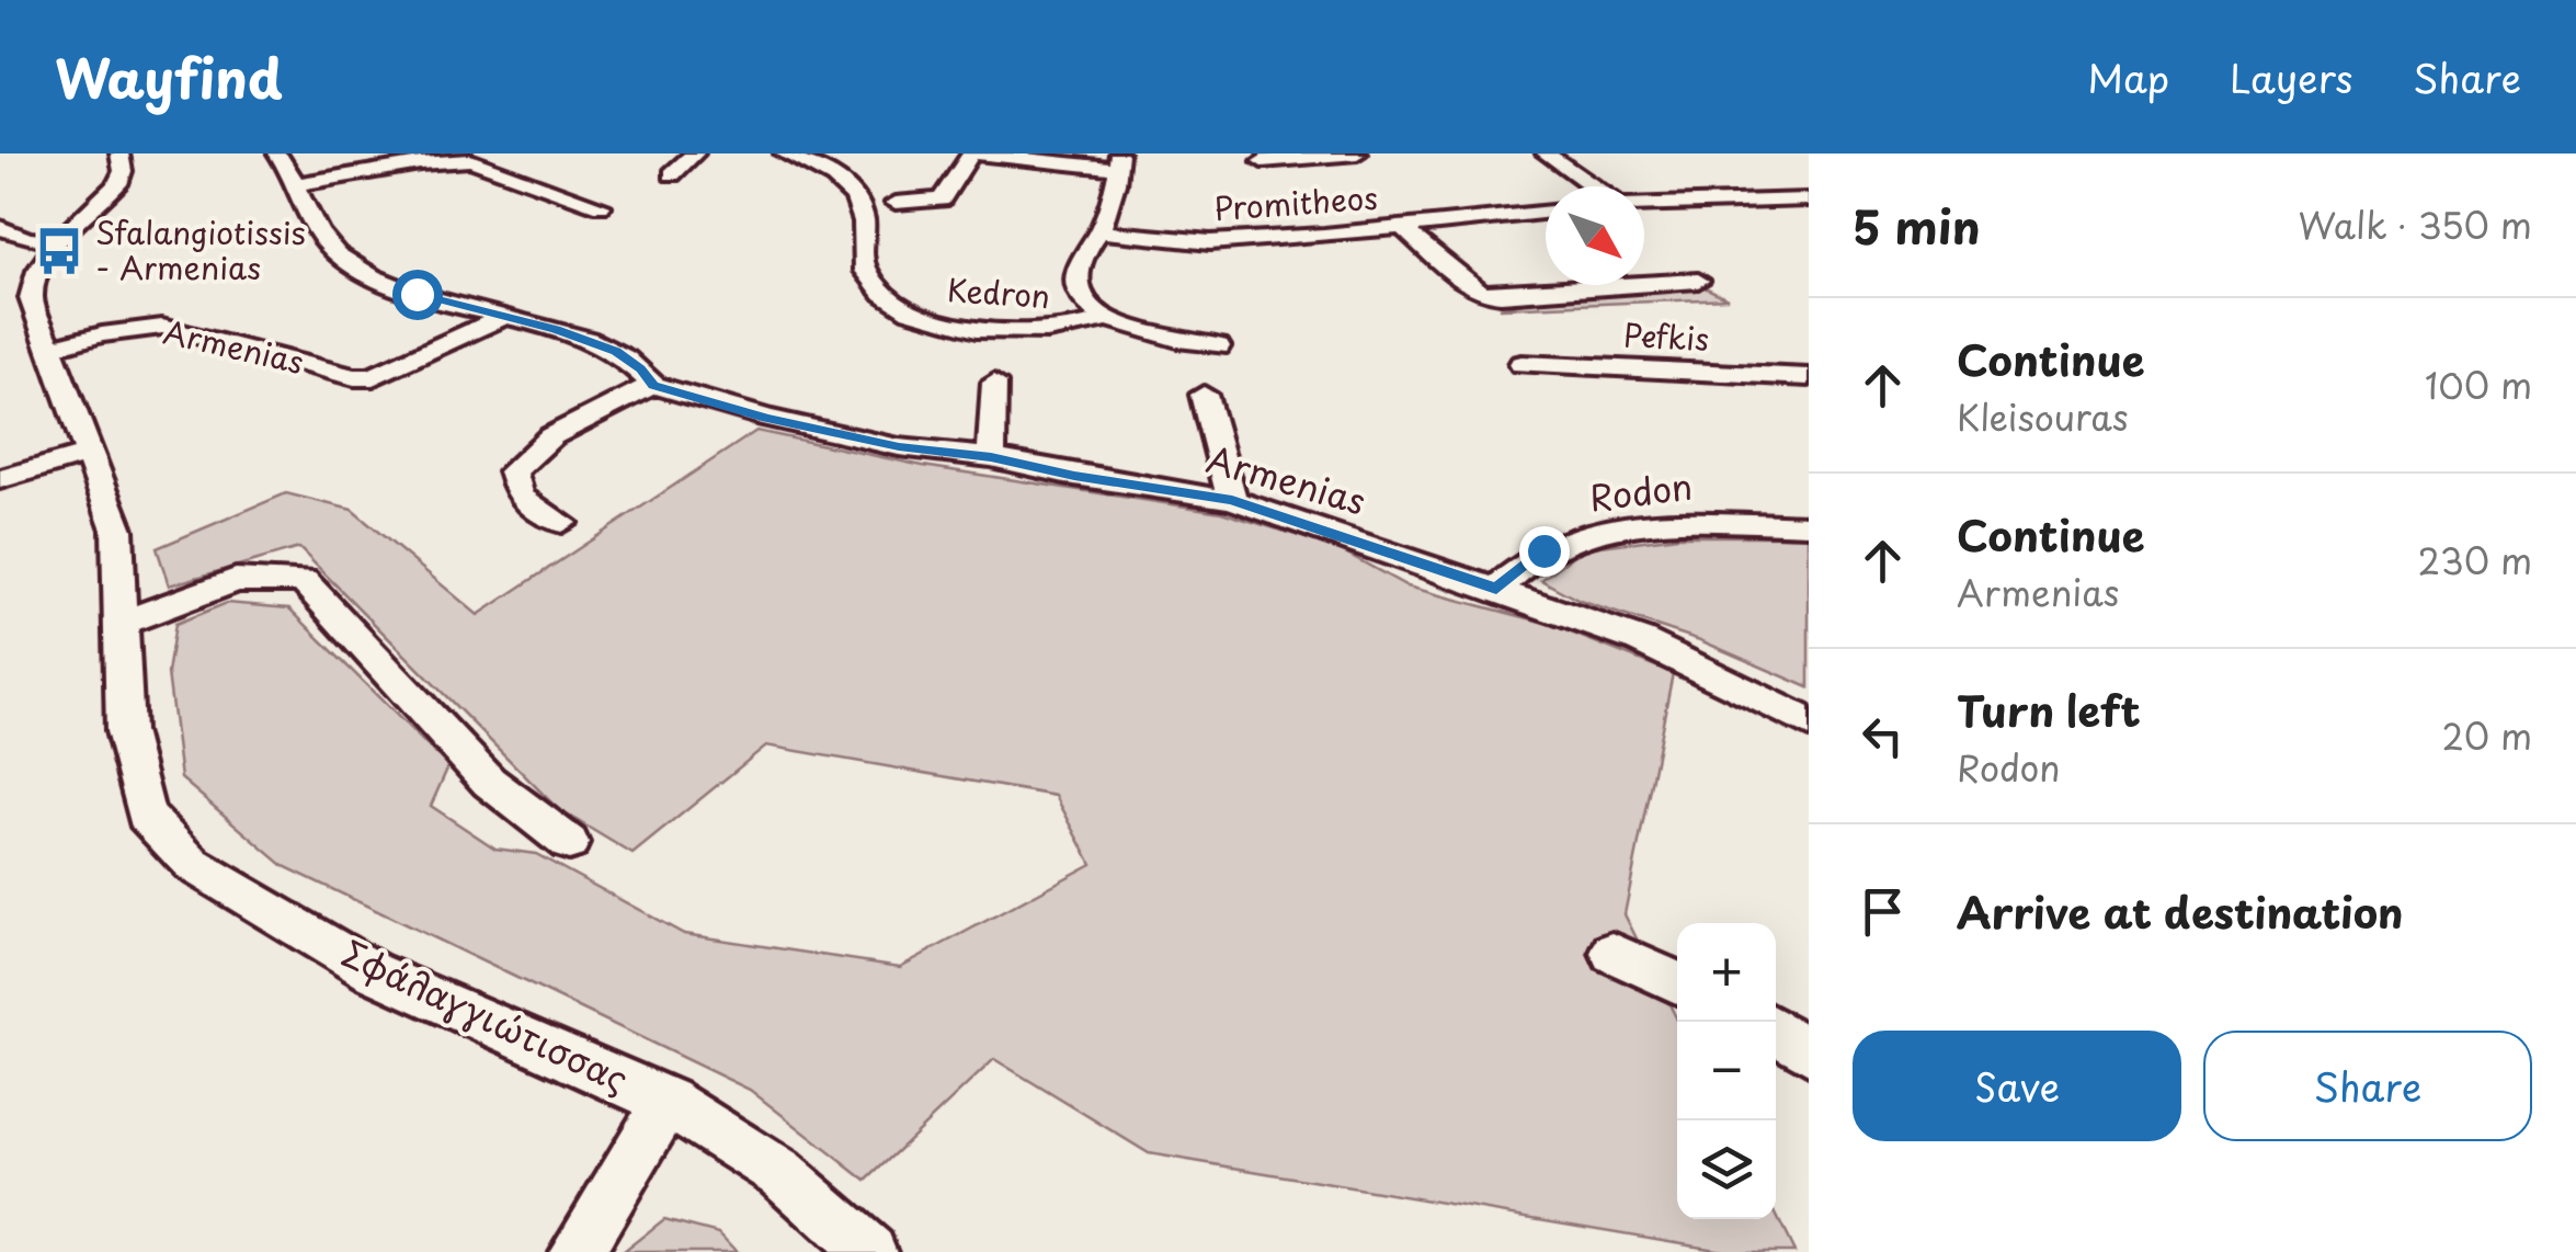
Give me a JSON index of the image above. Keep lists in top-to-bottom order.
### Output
{
  "streets": {
    "street": [
      "Promitheos",
      "Kedron",
      "Pefkis",
      "Armenias",
      "Rodon",
      "Σφάλαγγιώτισσας"
    ]
  },
  "crossings": [
    ["Armenias", "Rodon"],
    ["Armenias", "Σφάλαγγιώτισσας"]
  ],
  "places": {
    "bus stop": ["Sfalangiotissis - Armenias"]
  },
  "north": "bottom right",
  "page": {
    "header": "Wayfind",
    "nav": ["Map", "Layers", "Share"],
    "heading": ["5 min", "Walk · 350 m"],
    "list": [
      ["Continue", "Kleisouras", "100 m"],
      ["Continue", "Armenias", "230 m"],
      ["Turn left", "Rodon", "20 m"],
      "Arrive at destination"
    ],
    "map_buttons": ["+", "−"],
    "buttons": ["Save", "Share"]
  }
}
